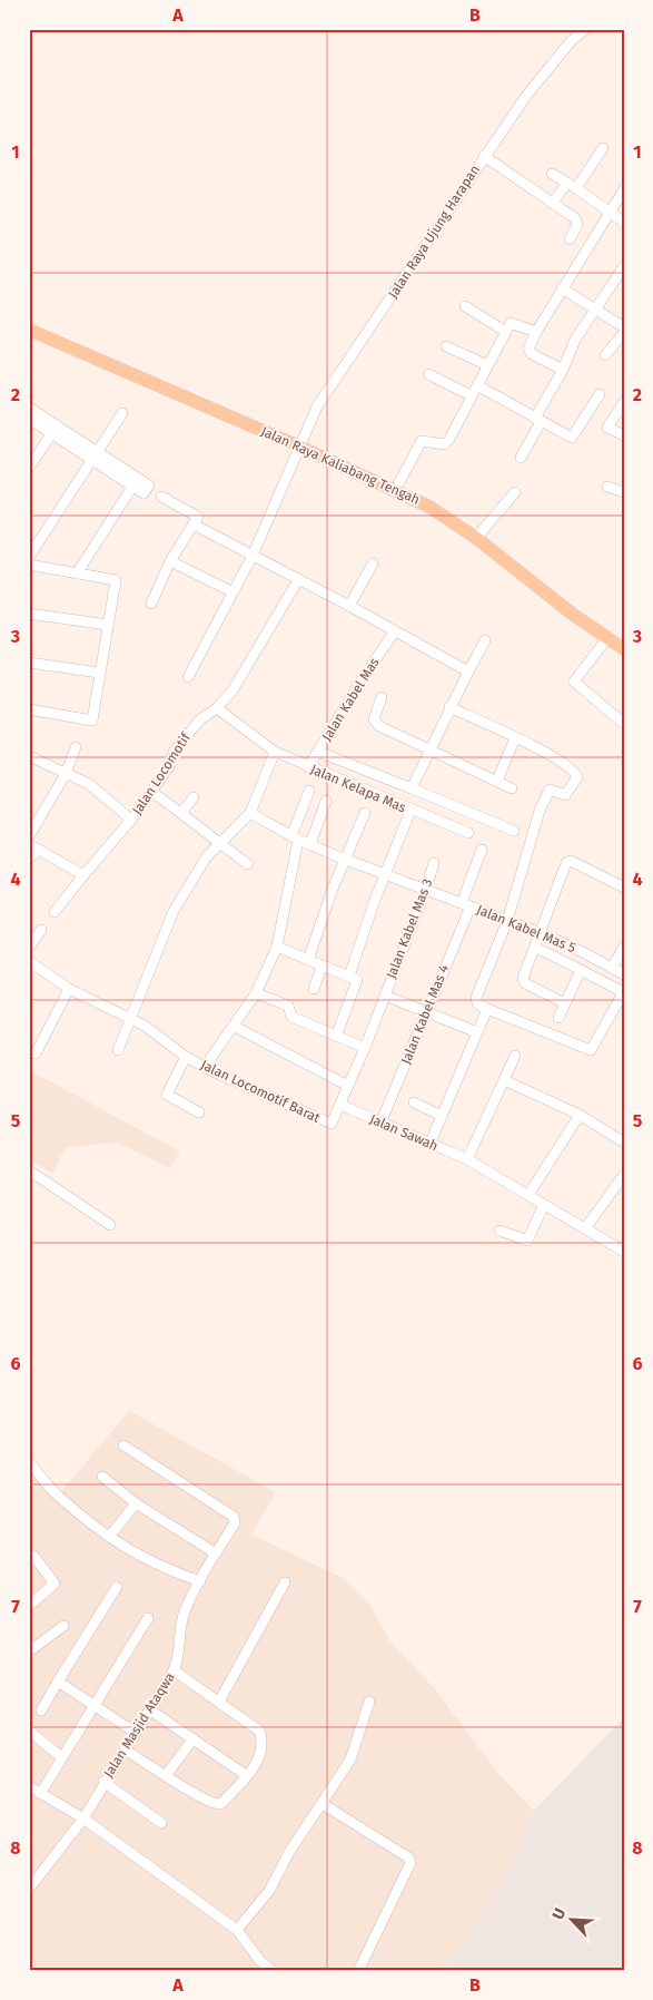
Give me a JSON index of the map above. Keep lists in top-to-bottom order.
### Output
{
  "streets": {
    "main road": ["Jalan Raya Kaliabang Tengah"],
    "street": [
      "Jalan Raya Ujung Harapan",
      "Jalan Kabel Mas",
      "Jalan Locomotif",
      "Jalan Kelapa Mas",
      "Jalan Kabel Mas 3",
      "Jalan Kabel Mas 5",
      "Jalan Kabel Mas 4",
      "Jalan Locomotif Barat",
      "Jalan Sawah",
      "Jalan Masjid Ataqwa"
    ]
  },
  "crossings": [
    ["Jalan Raya Ujung Harapan", "Jalan Raya Kaliabang Tengah"],
    ["Jalan Kabel Mas", "Jalan Kelapa Mas"],
    ["Jalan Kabel Mas 3", "Jalan Kabel Mas 5"],
    ["Jalan Kabel Mas 3", "Jalan Locomotif Barat"],
    ["Jalan Kabel Mas 5", "Jalan Kabel Mas 4"],
    ["Jalan Kabel Mas 4", "Jalan Sawah"],
    ["Jalan Locomotif Barat", "Jalan Sawah"]
  ],
  "north": "top left",
  "grid": {
    "columns": ["A", "B"],
    "rows": [
      "1",
      "2",
      "3",
      "4",
      "5",
      "6",
      "7",
      "8"
    ]
  }
}
